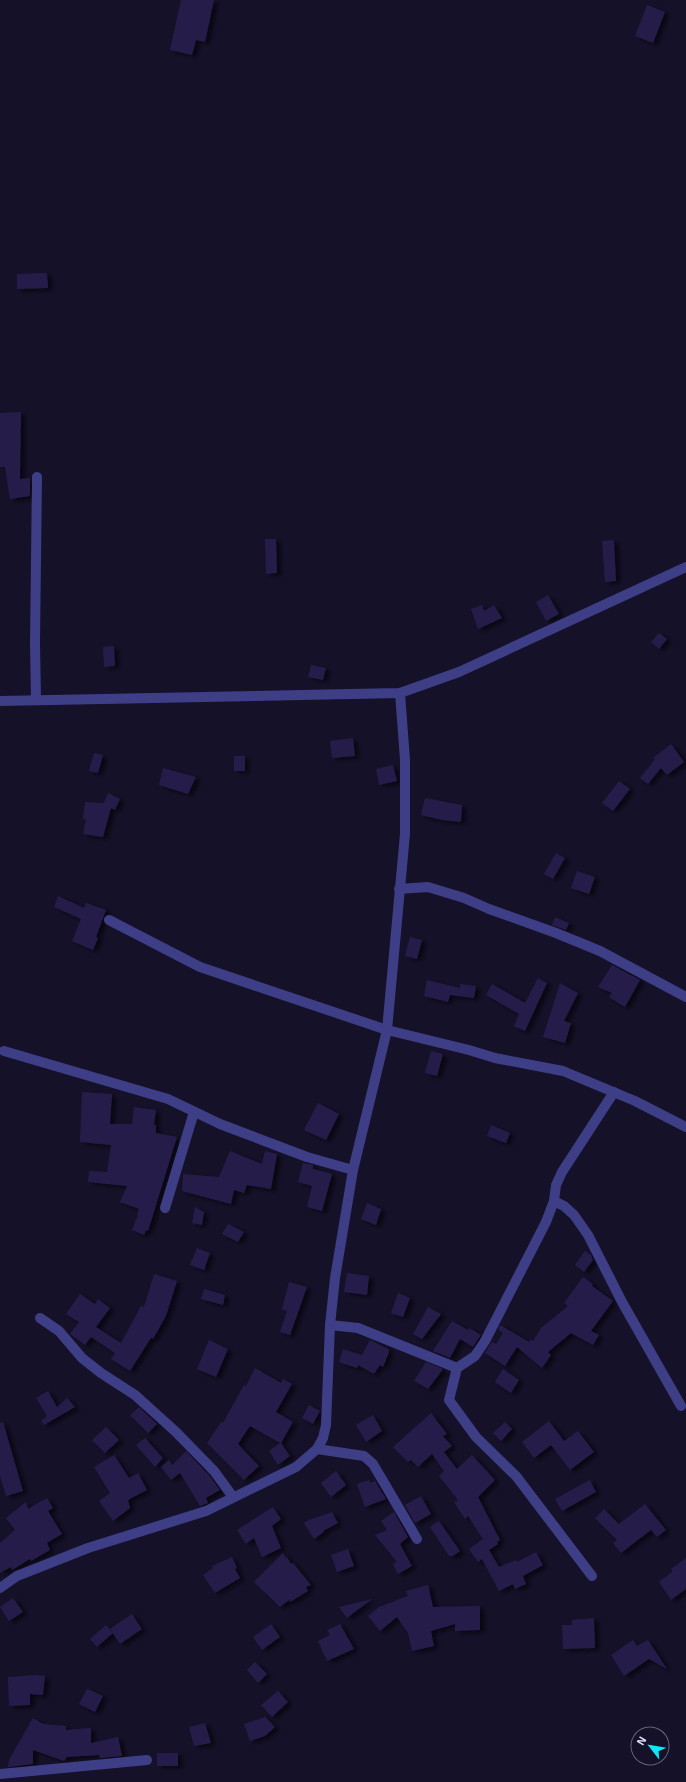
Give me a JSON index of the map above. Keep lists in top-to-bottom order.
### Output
{
  "north": "top left"
}
